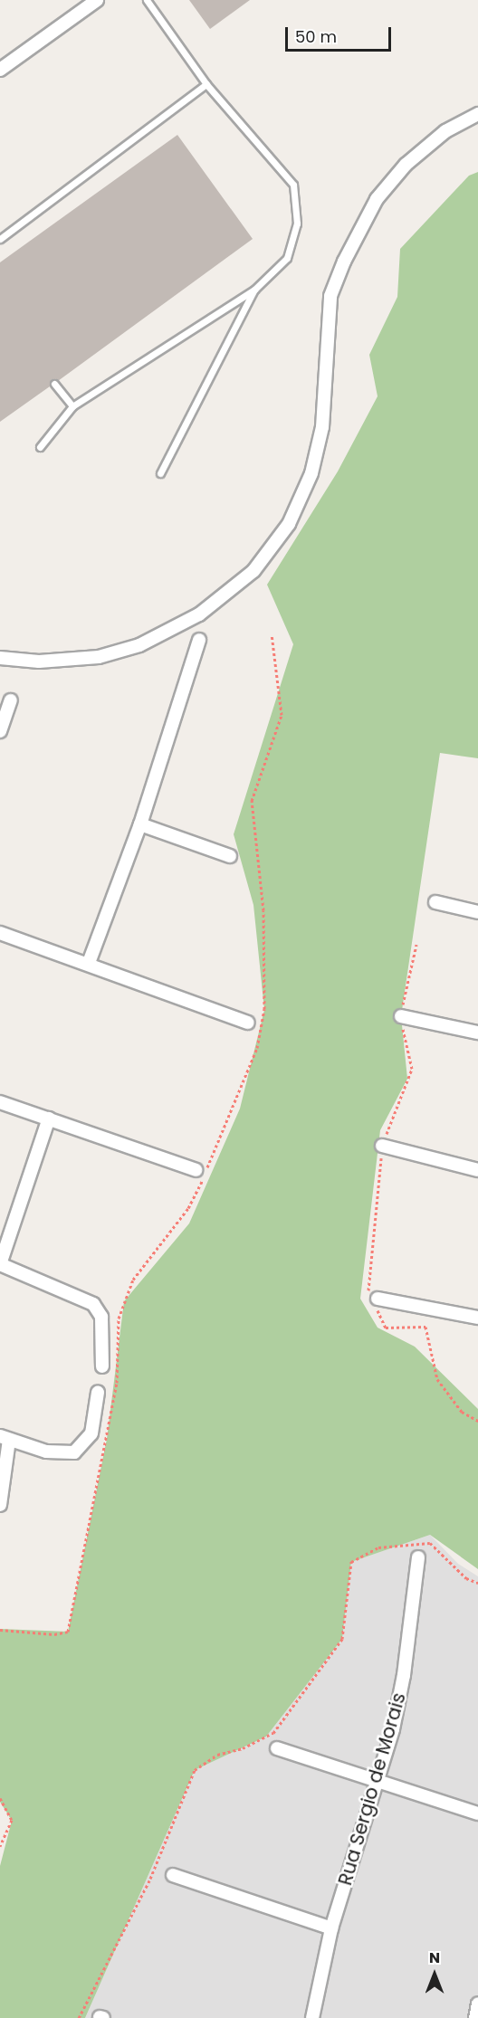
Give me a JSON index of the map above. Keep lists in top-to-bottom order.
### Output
{
  "streets": {
    "street": ["Rua Sergio de Morais"]
  },
  "scale_bar": "50 m",
  "north": "top"
}
